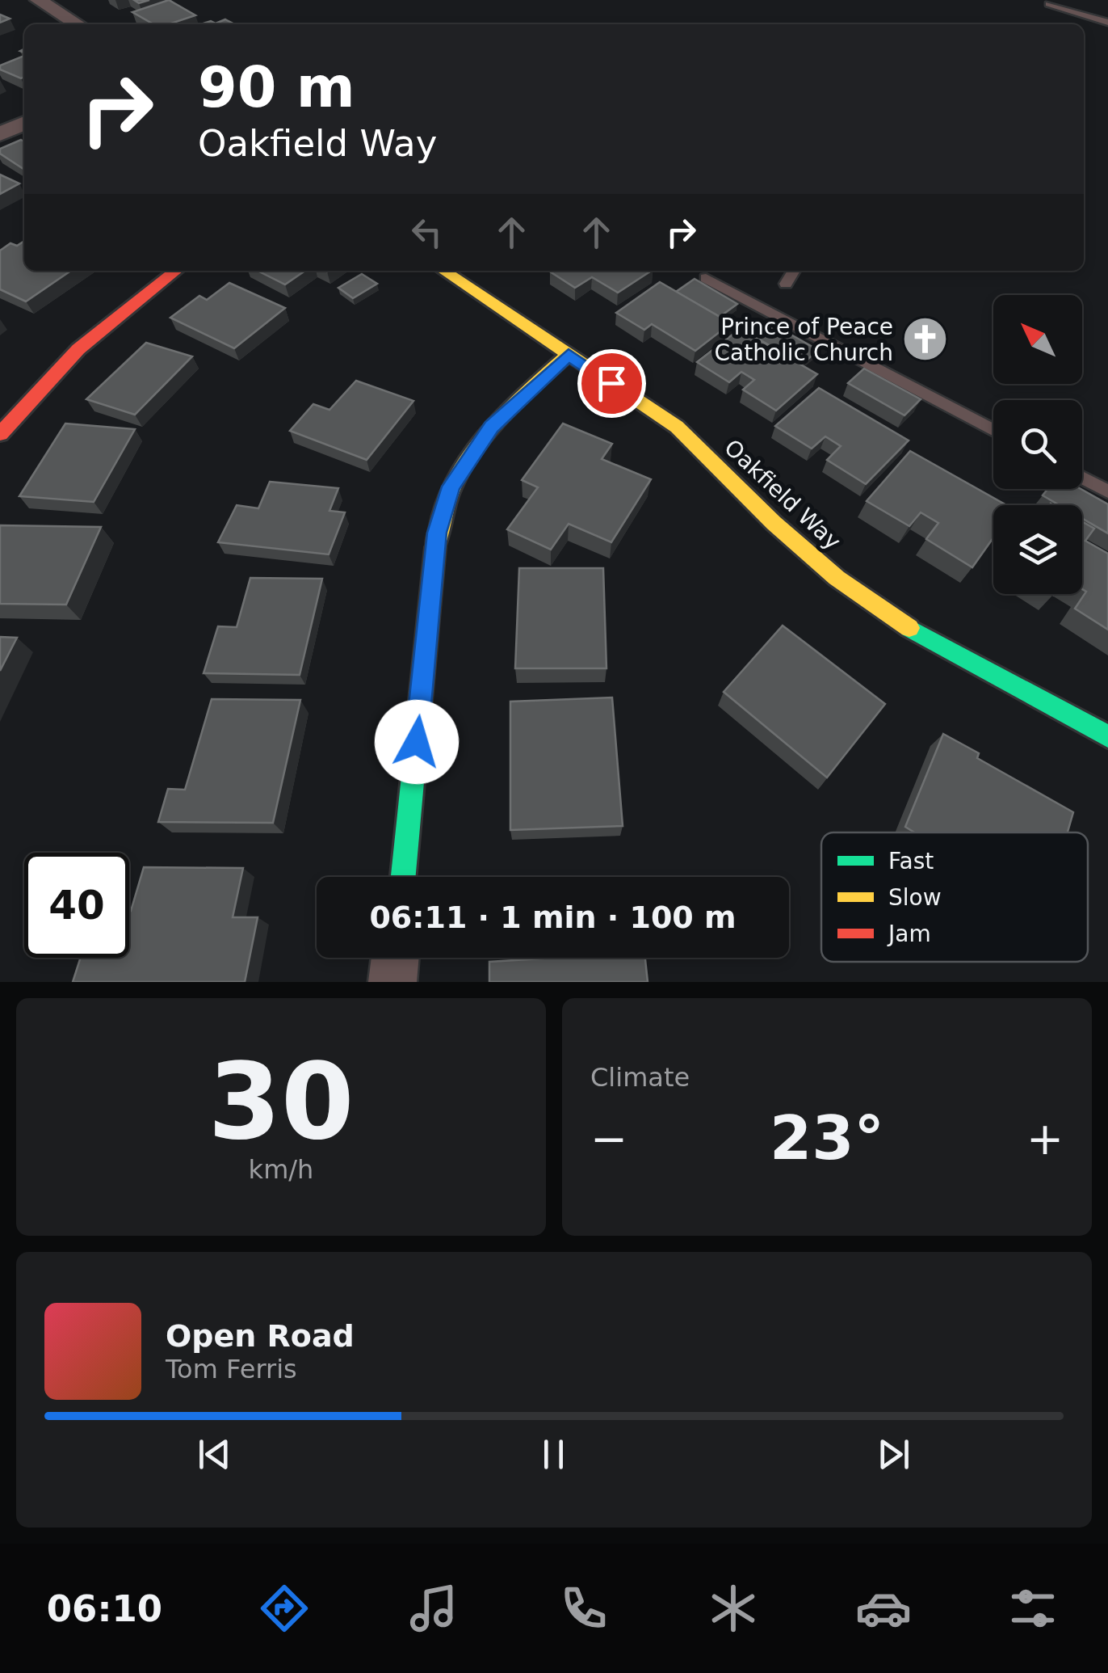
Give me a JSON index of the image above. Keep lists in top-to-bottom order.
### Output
{
  "streets": {
    "street": ["Oakfield Way"]
  },
  "places": {
    "church": ["Prince of Peace Catholic Church"]
  },
  "legend": ["Fast", "Slow", "Jam"],
  "north": "top left",
  "page": {
    "turn": ["90 m", "Oakfield Way"],
    "limit": "40",
    "trip": "06:11 · 1 min · 100 m",
    "tile": [
      ["30", "km/h"],
      "Climate"
    ],
    "heat": ["−", "23°", "+"],
    "song": ["Open Road", "Tom Ferris"],
    "tabs": "06:10"
  }
}
